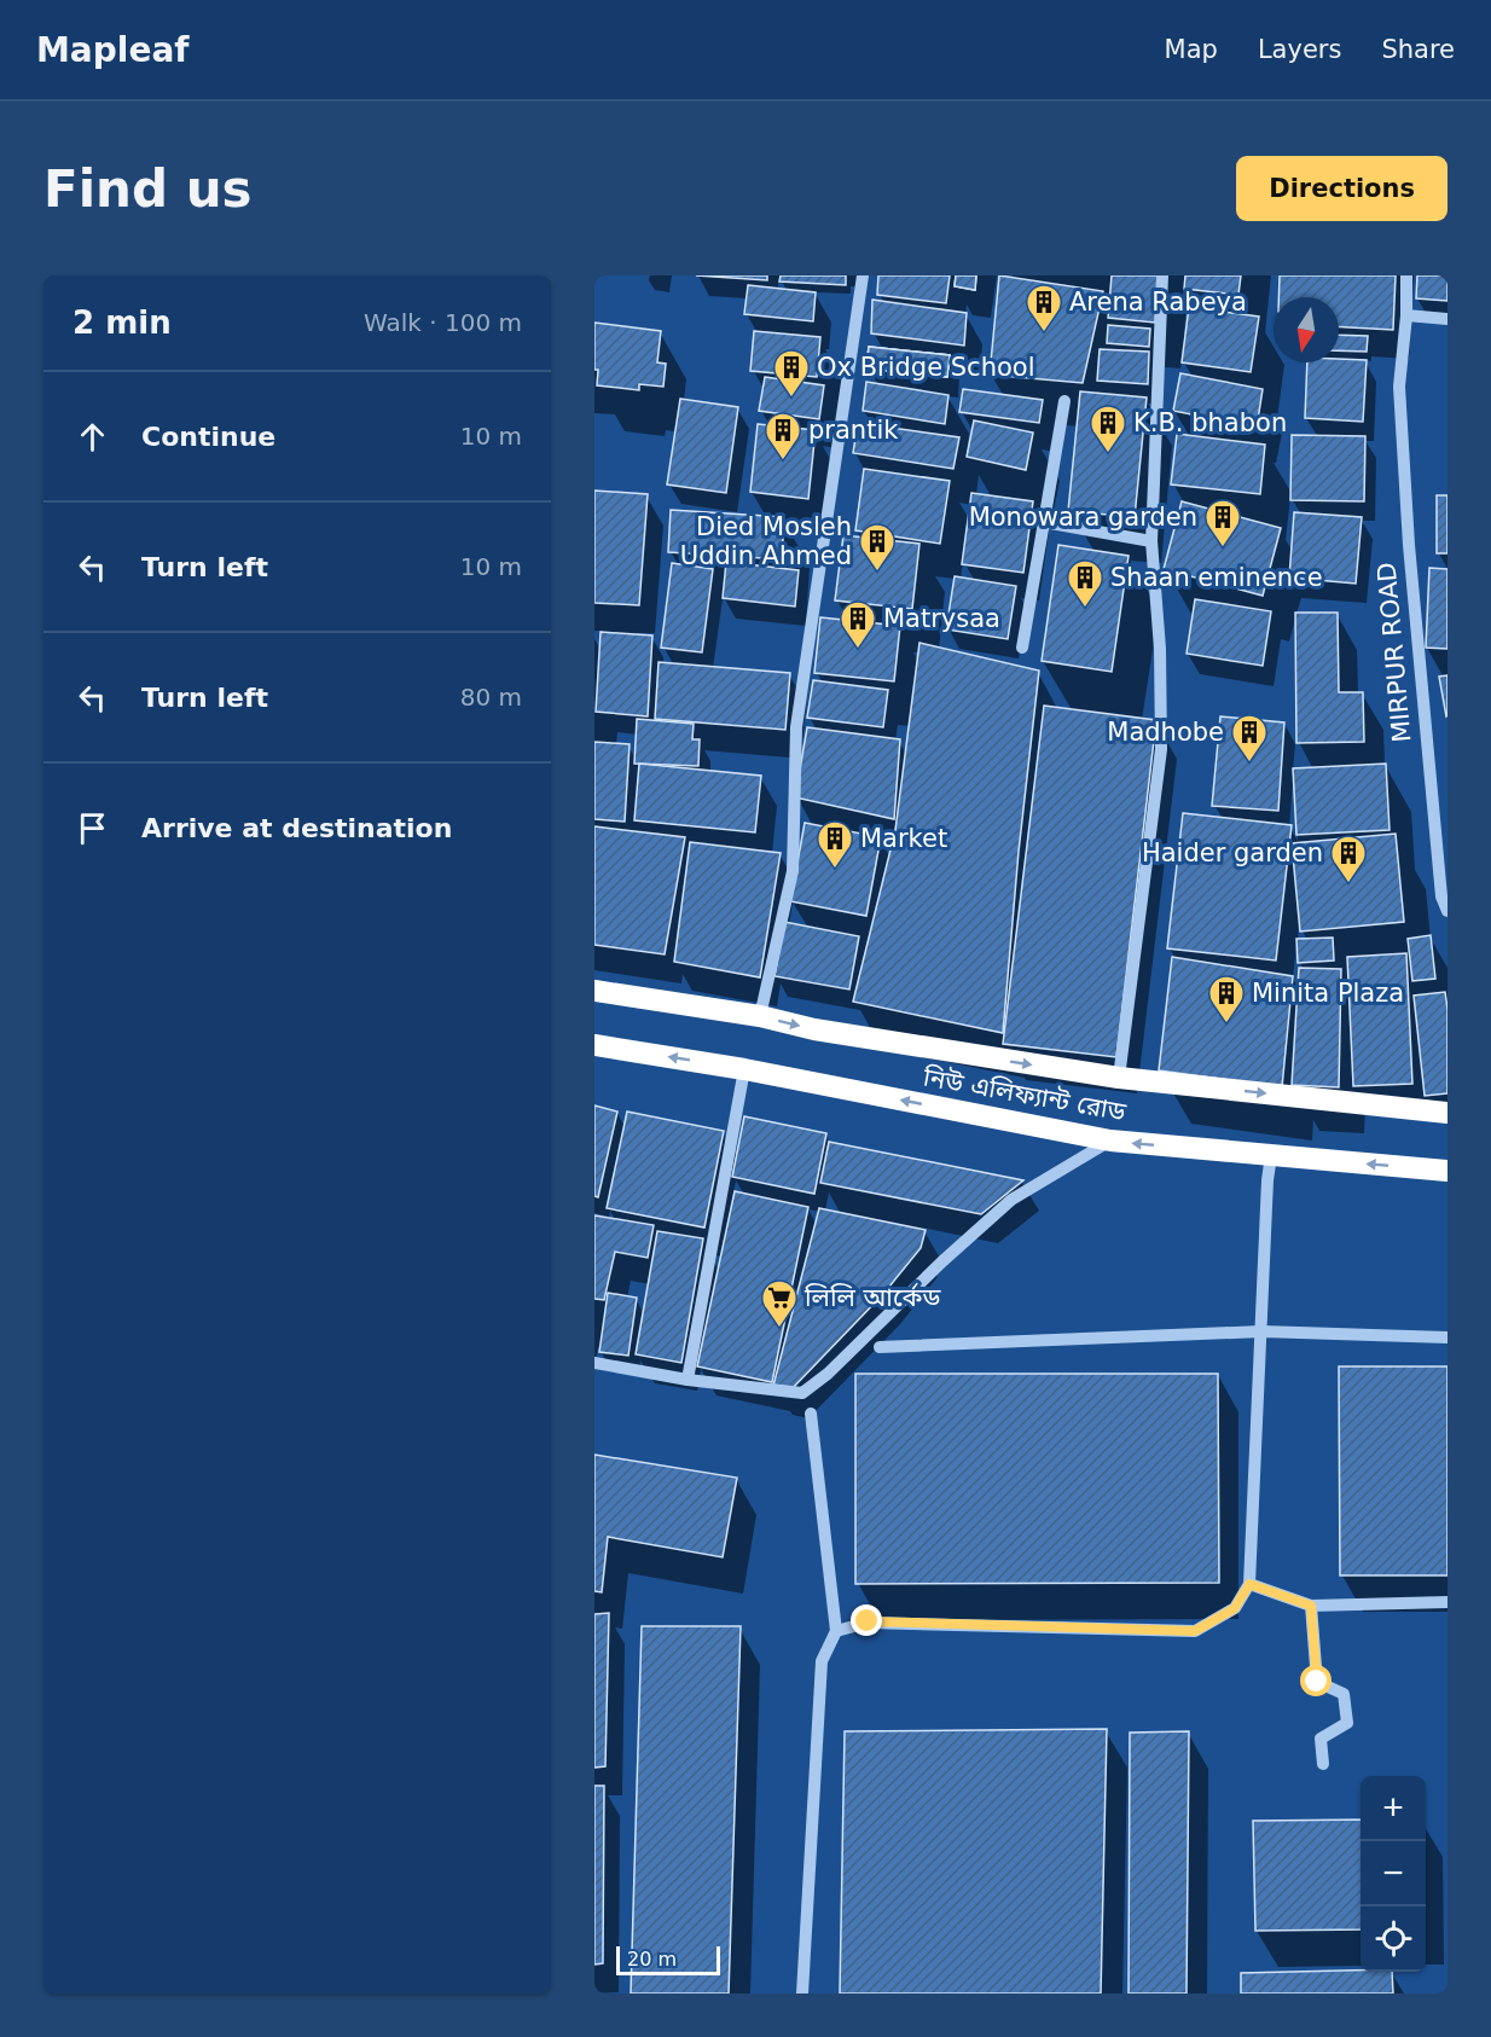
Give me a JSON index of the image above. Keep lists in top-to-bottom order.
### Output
{
  "streets": {
    "highway": ["নিউ এলিফ্যান্ট রোড"],
    "street": ["MIRPUR ROAD"]
  },
  "places": {
    "building": [
      "Arena Rabeya",
      "Ox Bridge School",
      "K.B. bhabon",
      "prantik",
      "Monowara garden",
      "Died Mosleh Uddin Ahmed",
      "Shaan eminence",
      "Matrysaa",
      "Madhobe",
      "Market",
      "Haider garden",
      "Minita Plaza"
    ],
    "supermarket": ["লিলি আর্কেড"]
  },
  "scale_bar": "20 m",
  "north": "bottom",
  "page": {
    "header": "Mapleaf",
    "nav": ["Map", "Layers", "Share"],
    "buttons": "Directions",
    "title": "Find us",
    "heading": ["2 min", "Walk · 100 m"],
    "list": [
      ["Continue", "10 m"],
      ["Turn left", "10 m"],
      ["Turn left", "80 m"],
      "Arrive at destination"
    ],
    "map_buttons": ["+", "−"],
    "scale": "20 m"
  }
}
